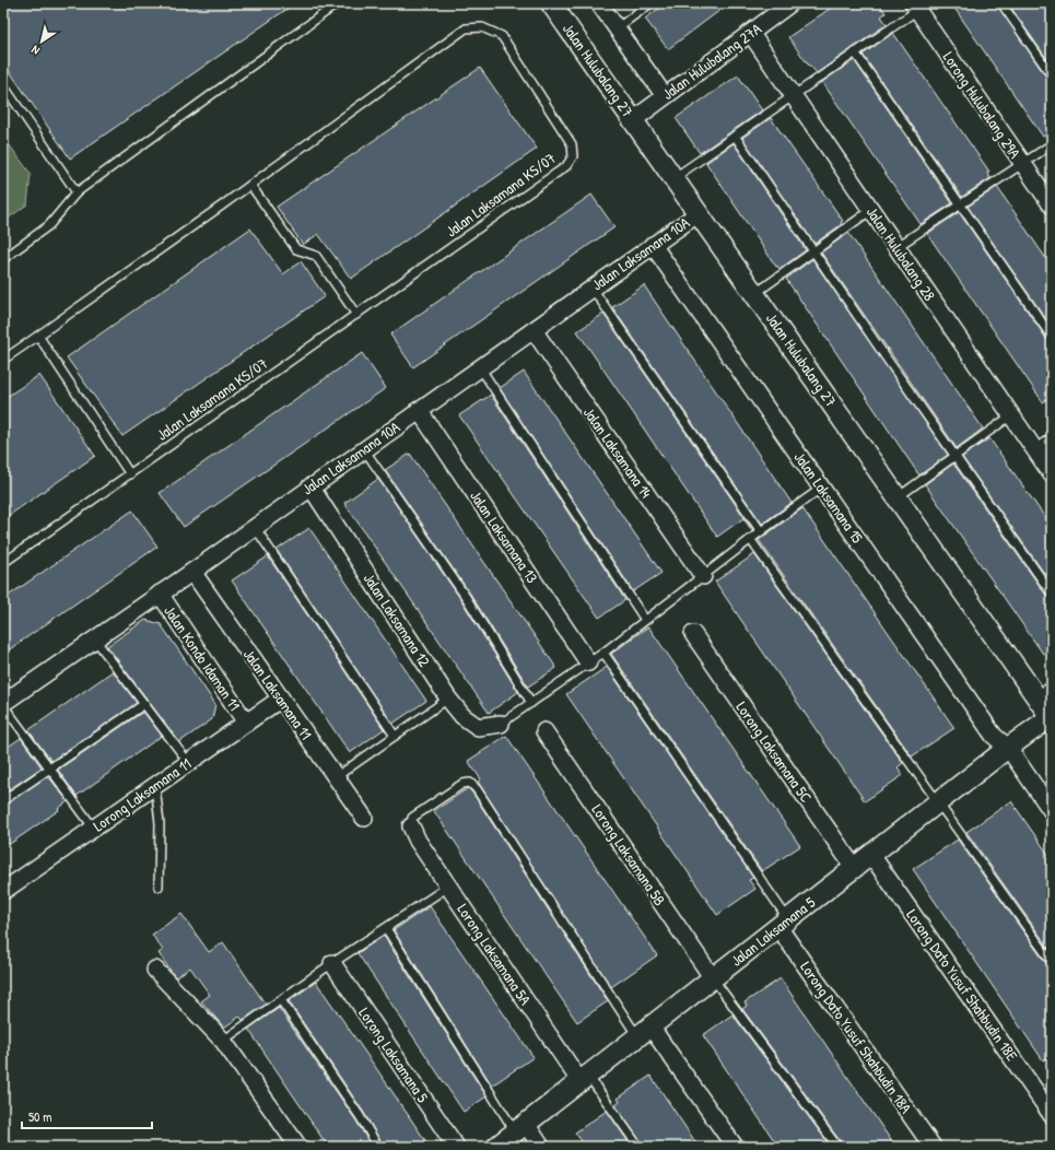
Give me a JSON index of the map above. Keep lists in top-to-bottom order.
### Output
{
  "streets": {
    "street": [
      "Jalan Hulubalang 27A",
      "Jalan Hulubalang 27",
      "Lorong Hulubalang 29A",
      "Jalan Laksamana 10A",
      "Jalan Hulubalang 28",
      "Jalan Laksamana 14",
      "Jalan Laksamana 15",
      "Jalan Laksamana 13",
      "Jalan Laksamana 12",
      "Jalan Kondo Idaman 11",
      "Jalan Laksamana 11",
      "Lorong Laksamana 5C",
      "Lorong Laksamana 11",
      "Lorong Laksamana 5B",
      "Jalan Laksamana 5",
      "Lorong Laksamana 5A",
      "Lorong Dato Yusuf Shahbudin 18E",
      "Lorong Dato Yusuf Shahbudin 18A",
      "Lorong Laksamana 5"
    ],
    "lane": ["Jalan Laksamana KS/07"]
  },
  "crossings": [
    ["Jalan Hulubalang 27A", "Jalan Hulubalang 27"],
    ["Jalan Hulubalang 27A", "Jalan Hulubalang 28"],
    ["Jalan Hulubalang 27", "Jalan Laksamana 10A"],
    ["Jalan Hulubalang 27", "Jalan Laksamana 5"],
    ["Jalan Laksamana 10A", "Jalan Laksamana 14"],
    ["Jalan Laksamana 10A", "Jalan Laksamana 15"],
    ["Jalan Laksamana 10A", "Jalan Laksamana 13"],
    ["Jalan Laksamana 10A", "Jalan Laksamana 12"],
    ["Jalan Laksamana 10A", "Jalan Kondo Idaman 11"],
    ["Jalan Laksamana 10A", "Jalan Laksamana 11"],
    ["Jalan Laksamana 15", "Jalan Laksamana 5"],
    ["Jalan Kondo Idaman 11", "Lorong Laksamana 11"],
    ["Jalan Laksamana 11", "Lorong Laksamana 11"],
    ["Lorong Laksamana 5C", "Jalan Laksamana 5"],
    ["Lorong Laksamana 5B", "Jalan Laksamana 5"],
    ["Jalan Laksamana 5", "Lorong Laksamana 5A"],
    ["Jalan Laksamana 5", "Lorong Dato Yusuf Shahbudin 18E"],
    ["Jalan Laksamana 5", "Lorong Dato Yusuf Shahbudin 18A"]
  ],
  "scale_bar": "50 m",
  "north": "bottom left"
}
